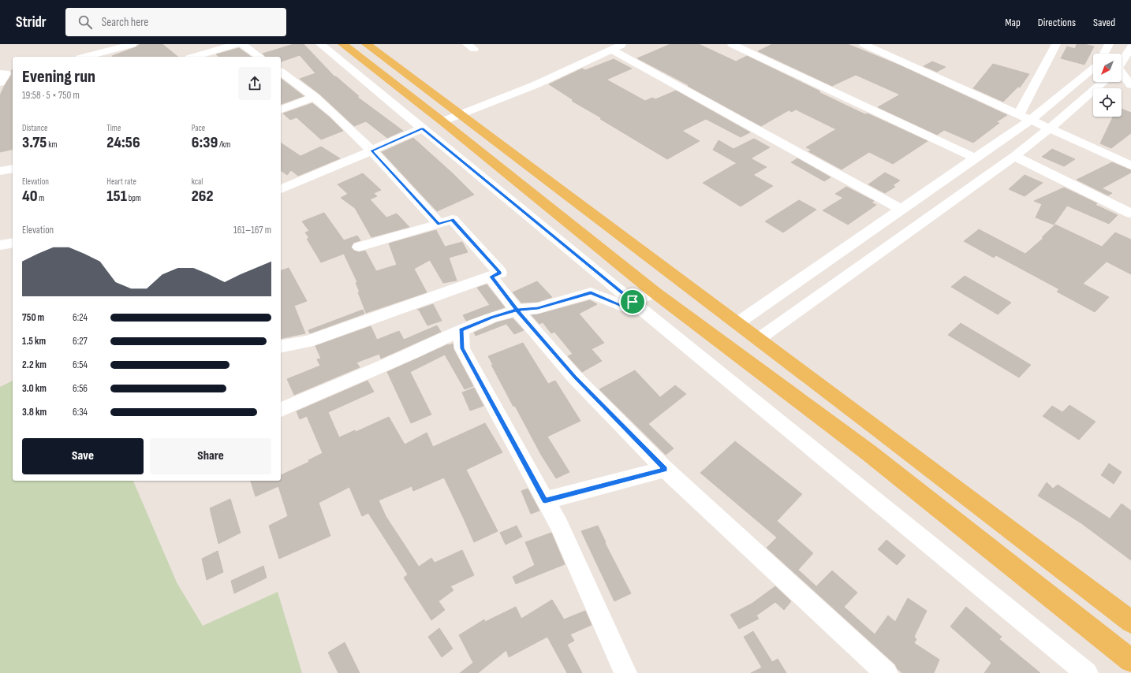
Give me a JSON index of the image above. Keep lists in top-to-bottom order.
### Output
{
  "north": "bottom left",
  "page": {
    "header": "Stridr",
    "search": "Search here",
    "nav": ["Map", "Directions", "Saved"],
    "heading": ["Evening run", "19:58 · 5 × 750 m"],
    "stats": [
      ["Distance", "3.75 km"],
      ["Time", "24:56"],
      ["Pace", "6:39 /km"],
      ["Elevation", "40 m"],
      ["Heart rate", "151 bpm"],
      ["kcal", "262"]
    ],
    "chart": ["Elevation", "161–167 m"],
    "list": [
      {
        "name": "750 m",
        "note": "6:24"
      },
      {
        "name": "1.5 km",
        "note": "6:27"
      },
      {
        "name": "2.2 km",
        "note": "6:54"
      },
      {
        "name": "3.0 km",
        "note": "6:56"
      },
      {
        "name": "3.8 km",
        "note": "6:34"
      }
    ],
    "buttons": ["Save", "Share"]
  }
}
